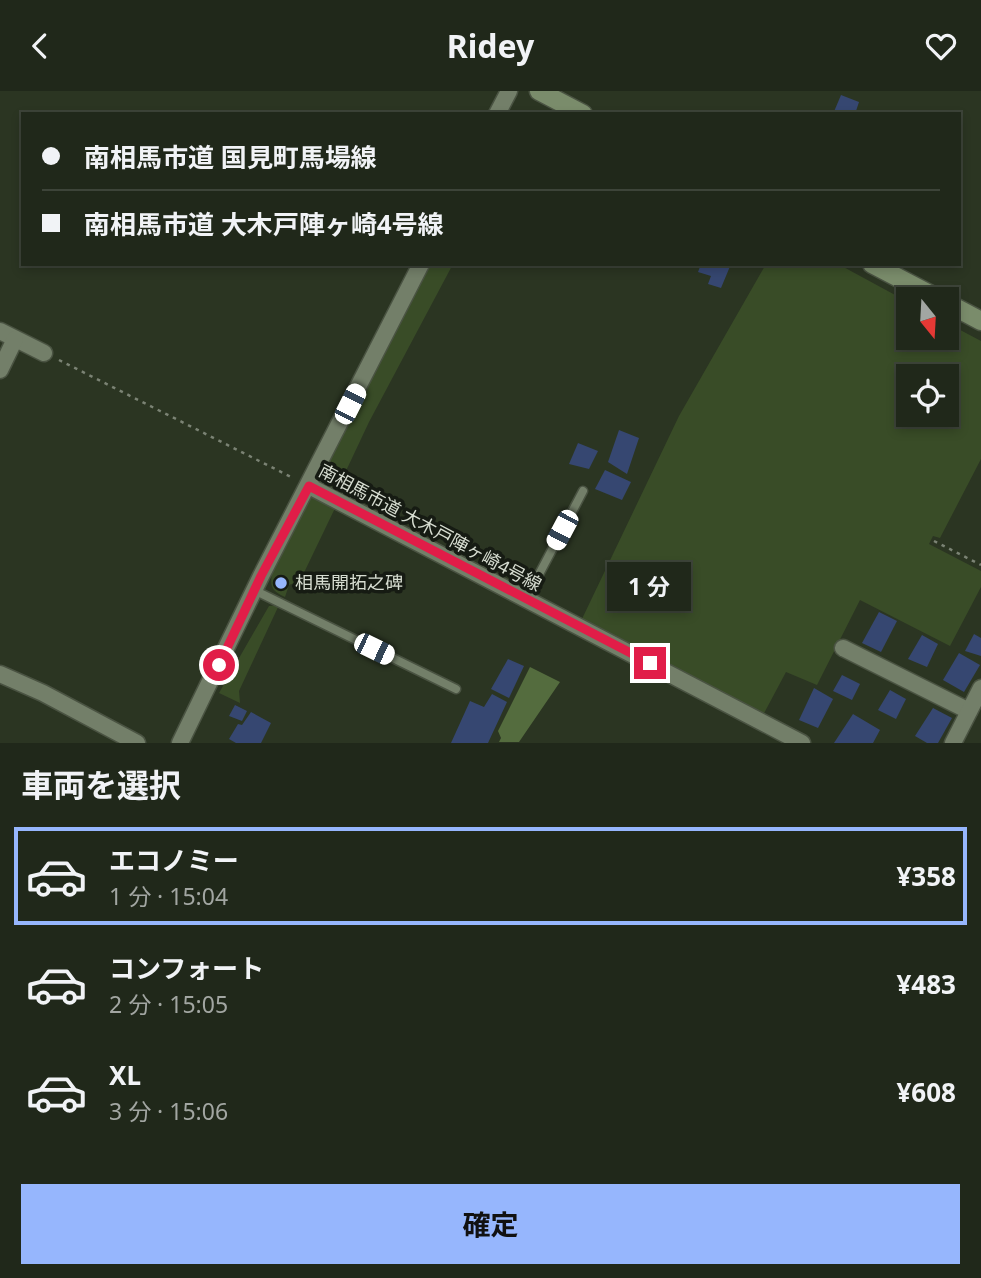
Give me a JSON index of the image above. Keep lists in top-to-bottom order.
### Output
{
  "streets": {
    "street": ["南相馬市道 大木戸陣ヶ崎4号線"]
  },
  "places": ["相馬開拓之碑"],
  "north": "bottom",
  "page": {
    "header": "Ridey",
    "banner": ["南相馬市道 国見町馬場線", "南相馬市道 大木戸陣ヶ崎4号線"],
    "bubble": "1 分",
    "heading": "車両を選択",
    "list": [
      {
        "name": "エコノミー",
        "note": "1 分 · 15:04",
        "value": "¥358"
      },
      {
        "name": "コンフォート",
        "note": "2 分 · 15:05",
        "value": "¥483"
      },
      {
        "name": "XL",
        "note": "3 分 · 15:06",
        "value": "¥608"
      }
    ],
    "buttons": "確定"
  }
}
